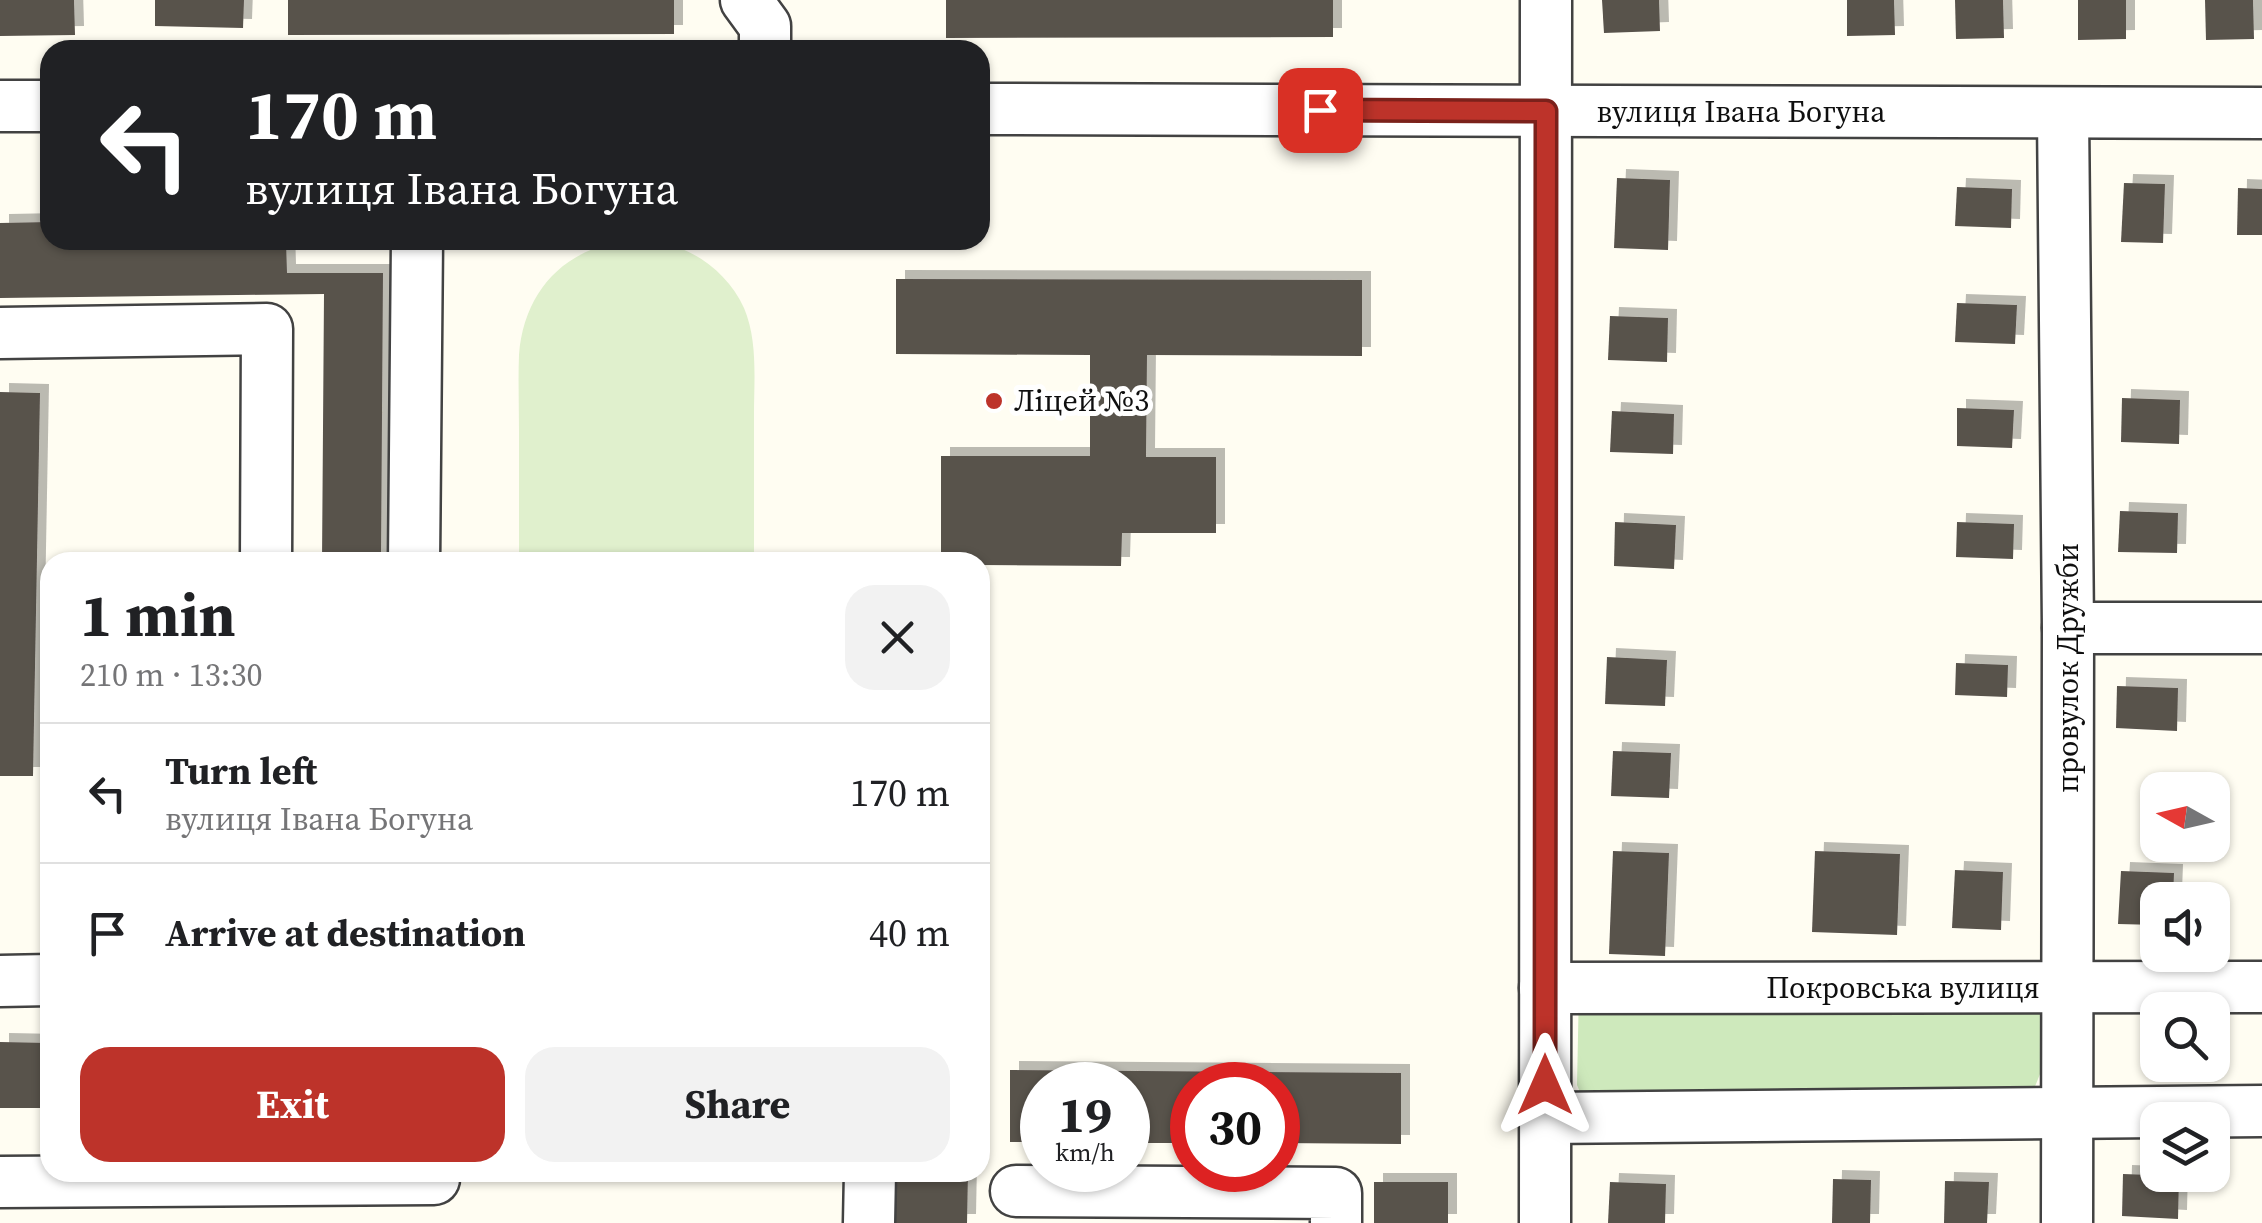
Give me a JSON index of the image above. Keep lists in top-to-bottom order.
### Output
{
  "streets": {
    "street": ["вулиця Івана Богуна", "провулок Дружби", "Покровська вулиця"]
  },
  "crossings": [
    ["вулиця Івана Богуна", "провулок Дружби"],
    ["провулок Дружби", "Покровська вулиця"]
  ],
  "places": ["Ліцей №3"],
  "north": "left",
  "page": {
    "turn": ["170 m", "вулиця Івана Богуна"],
    "heading": ["1 min", "210 m · 13:30"],
    "list": [
      {
        "name": "Turn left",
        "note": "вулиця Івана Богуна",
        "value": "170 m"
      },
      {
        "name": "Arrive at destination",
        "value": "40 m"
      }
    ],
    "buttons": ["Exit", "Share"],
    "speed": "19 km/h",
    "limit": "30"
  }
}
